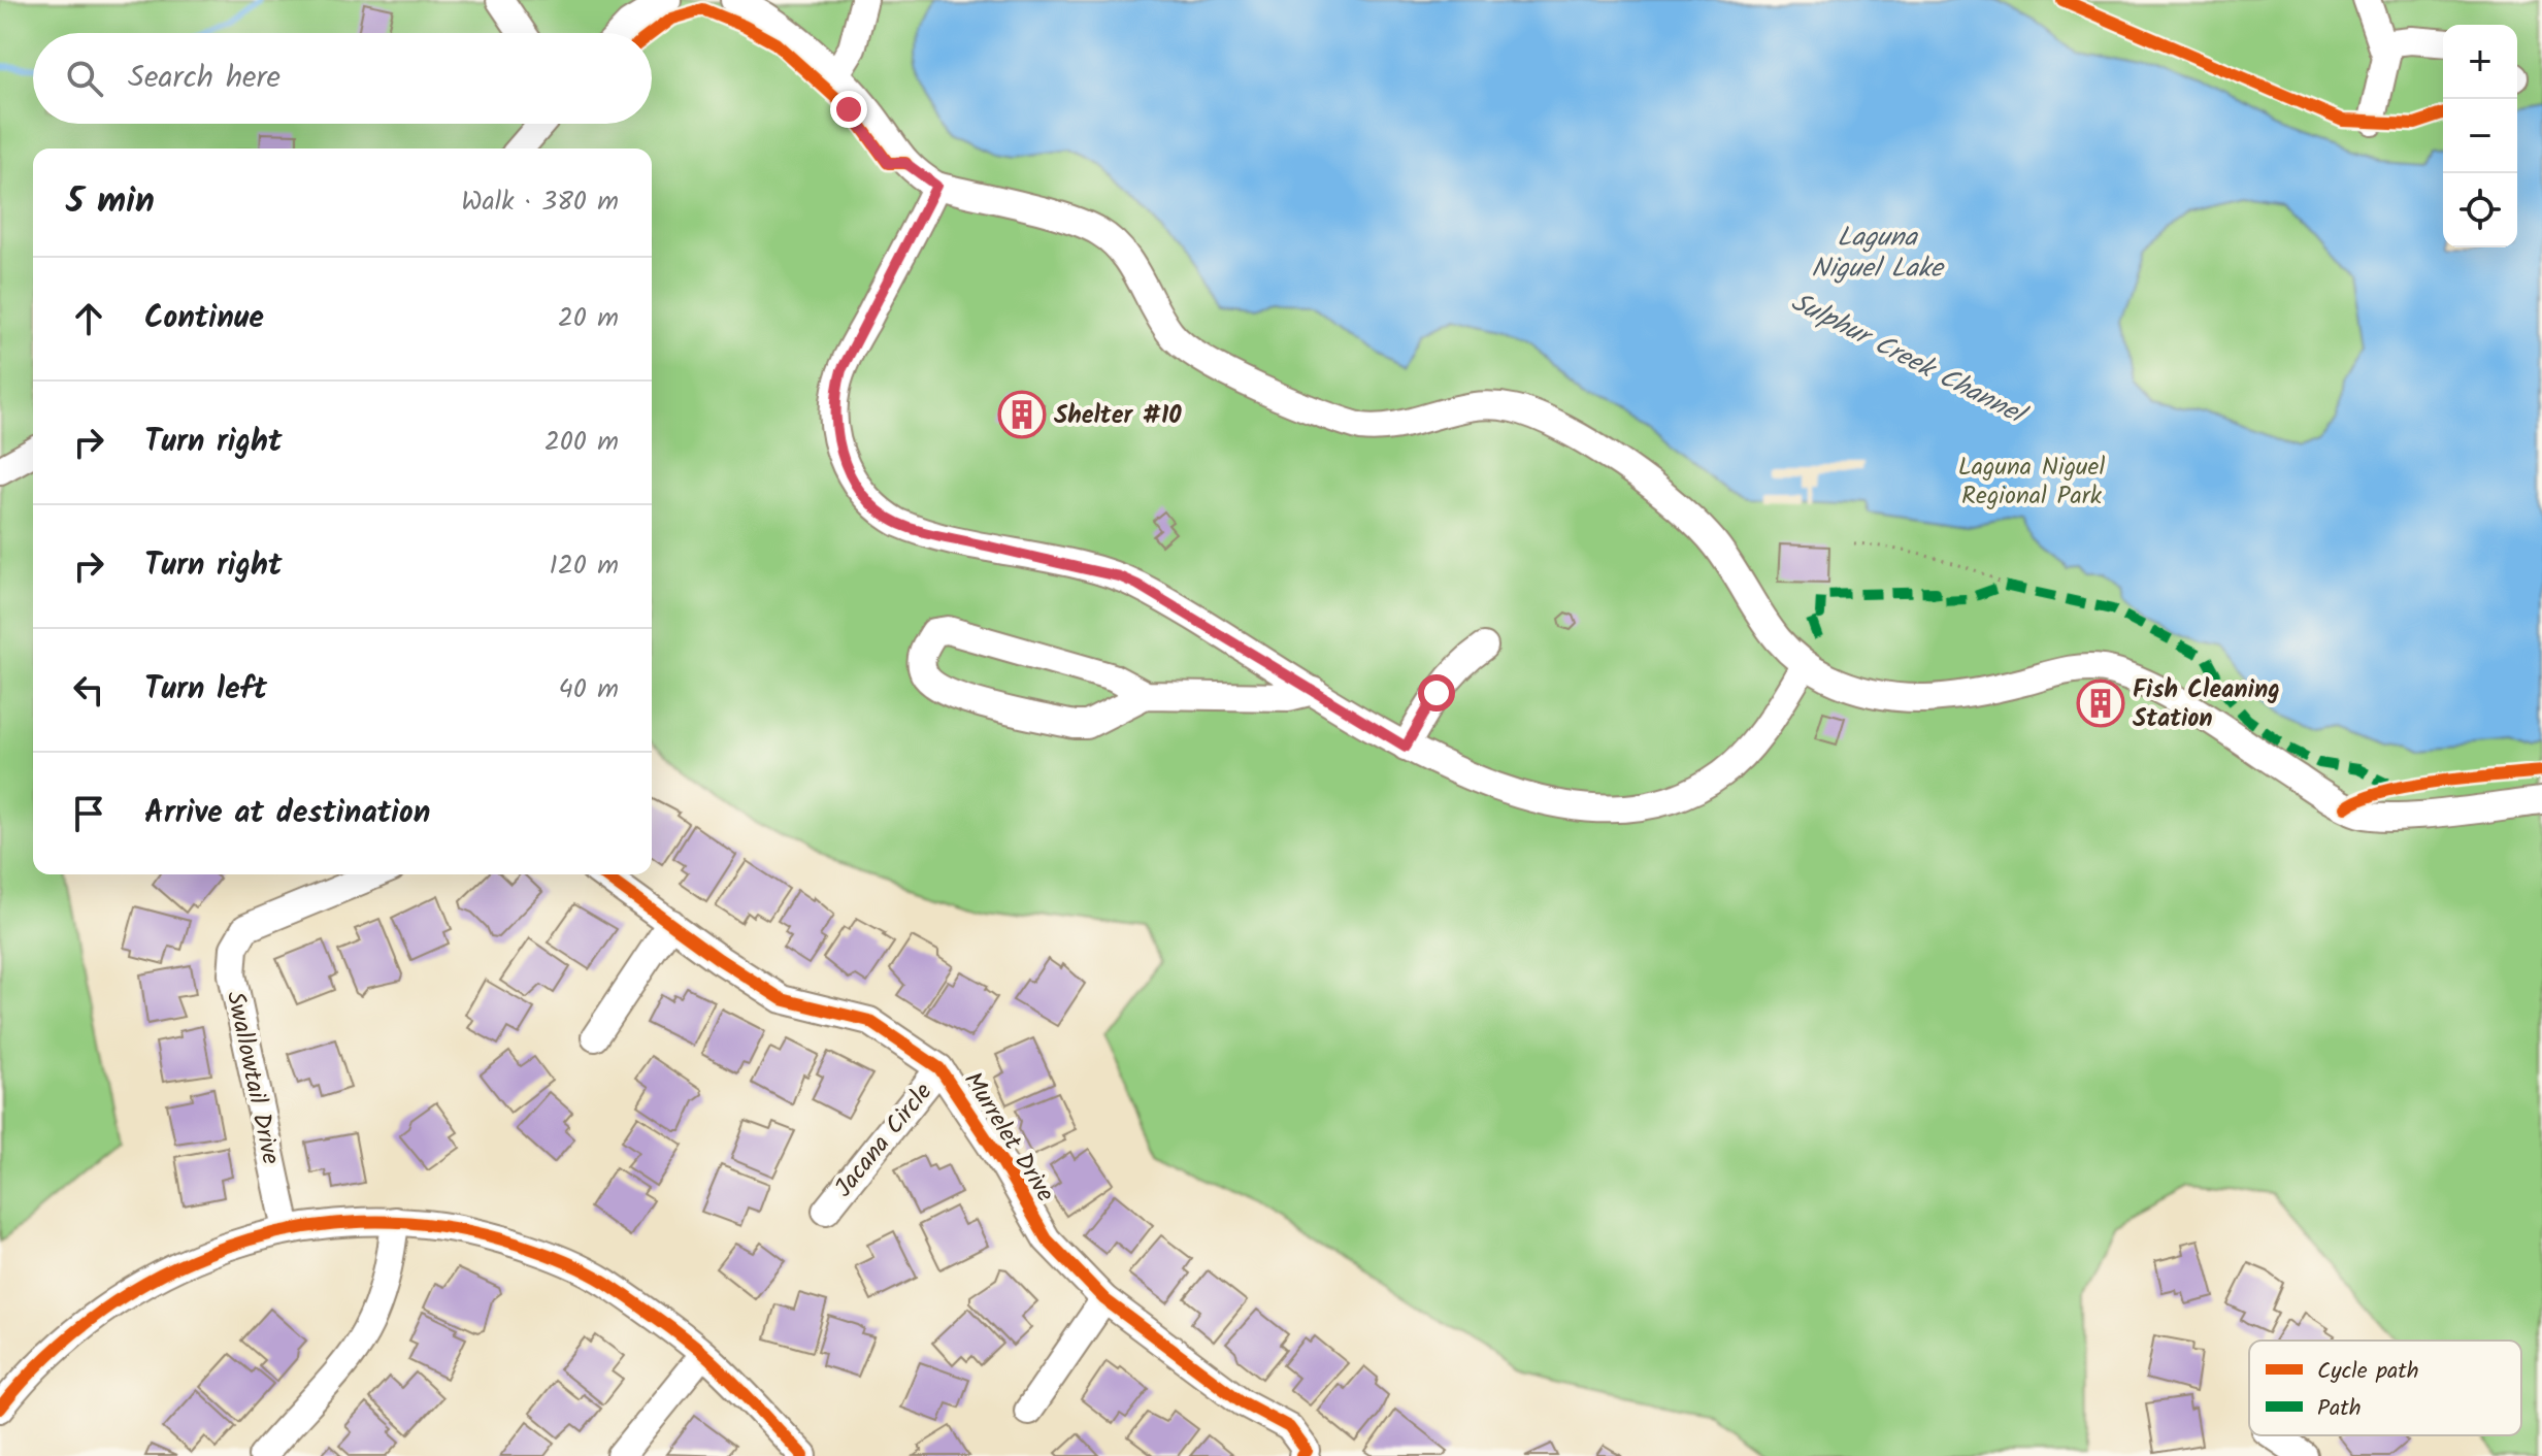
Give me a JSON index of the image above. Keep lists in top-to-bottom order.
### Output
{
  "streets": {
    "street": ["Swallowtail Drive", "Murrelet Drive", "Jacana Circle"]
  },
  "crossings": [
    ["Murrelet Drive", "Jacana Circle"]
  ],
  "water": ["Laguna Niguel Lake", "Sulphur Creek Channel"],
  "parks": ["Laguna Niguel Regional Park"],
  "places": {
    "building": ["Shelter #10", "Fish Cleaning Station"]
  },
  "legend": ["Cycle path", "Path"],
  "page": {
    "map_buttons": ["+", "−"],
    "search": "Search here",
    "heading": ["5 min", "Walk · 380 m"],
    "list": [
      ["Continue", "20 m"],
      ["Turn right", "200 m"],
      ["Turn right", "120 m"],
      ["Turn left", "40 m"],
      "Arrive at destination"
    ]
  }
}
